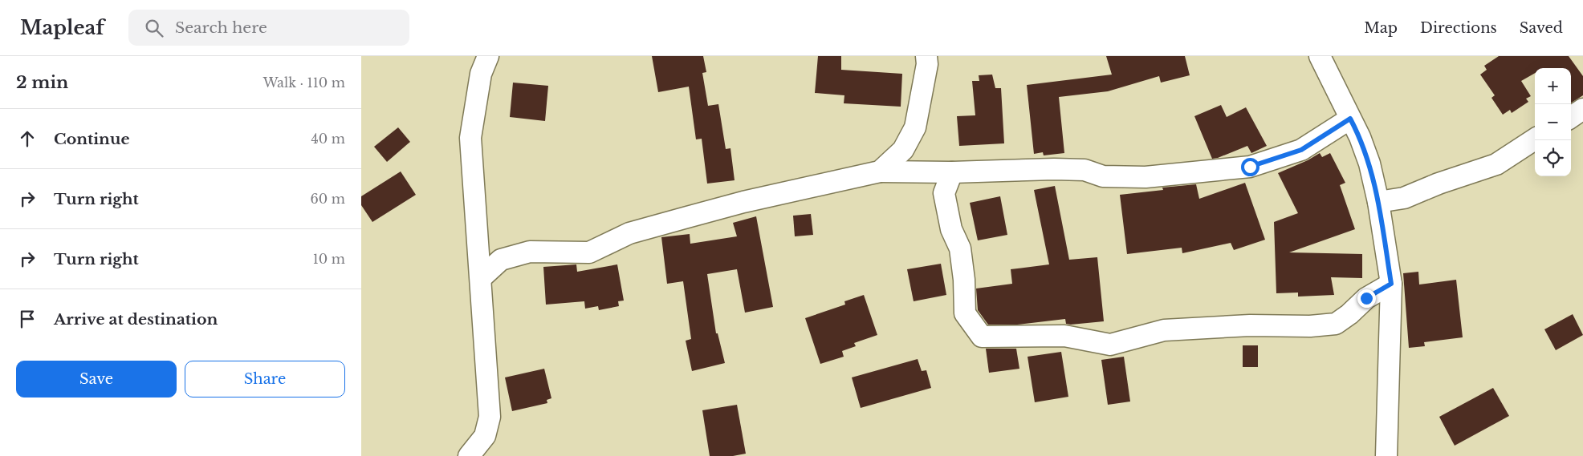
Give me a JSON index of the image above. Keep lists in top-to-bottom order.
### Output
{
  "page": {
    "header": "Mapleaf",
    "search": "Search here",
    "nav": ["Map", "Directions", "Saved"],
    "heading": ["2 min", "Walk · 110 m"],
    "map_buttons": ["+", "−"],
    "list": [
      ["Continue", "40 m"],
      ["Turn right", "60 m"],
      ["Turn right", "10 m"],
      "Arrive at destination"
    ],
    "buttons": ["Save", "Share"]
  }
}
